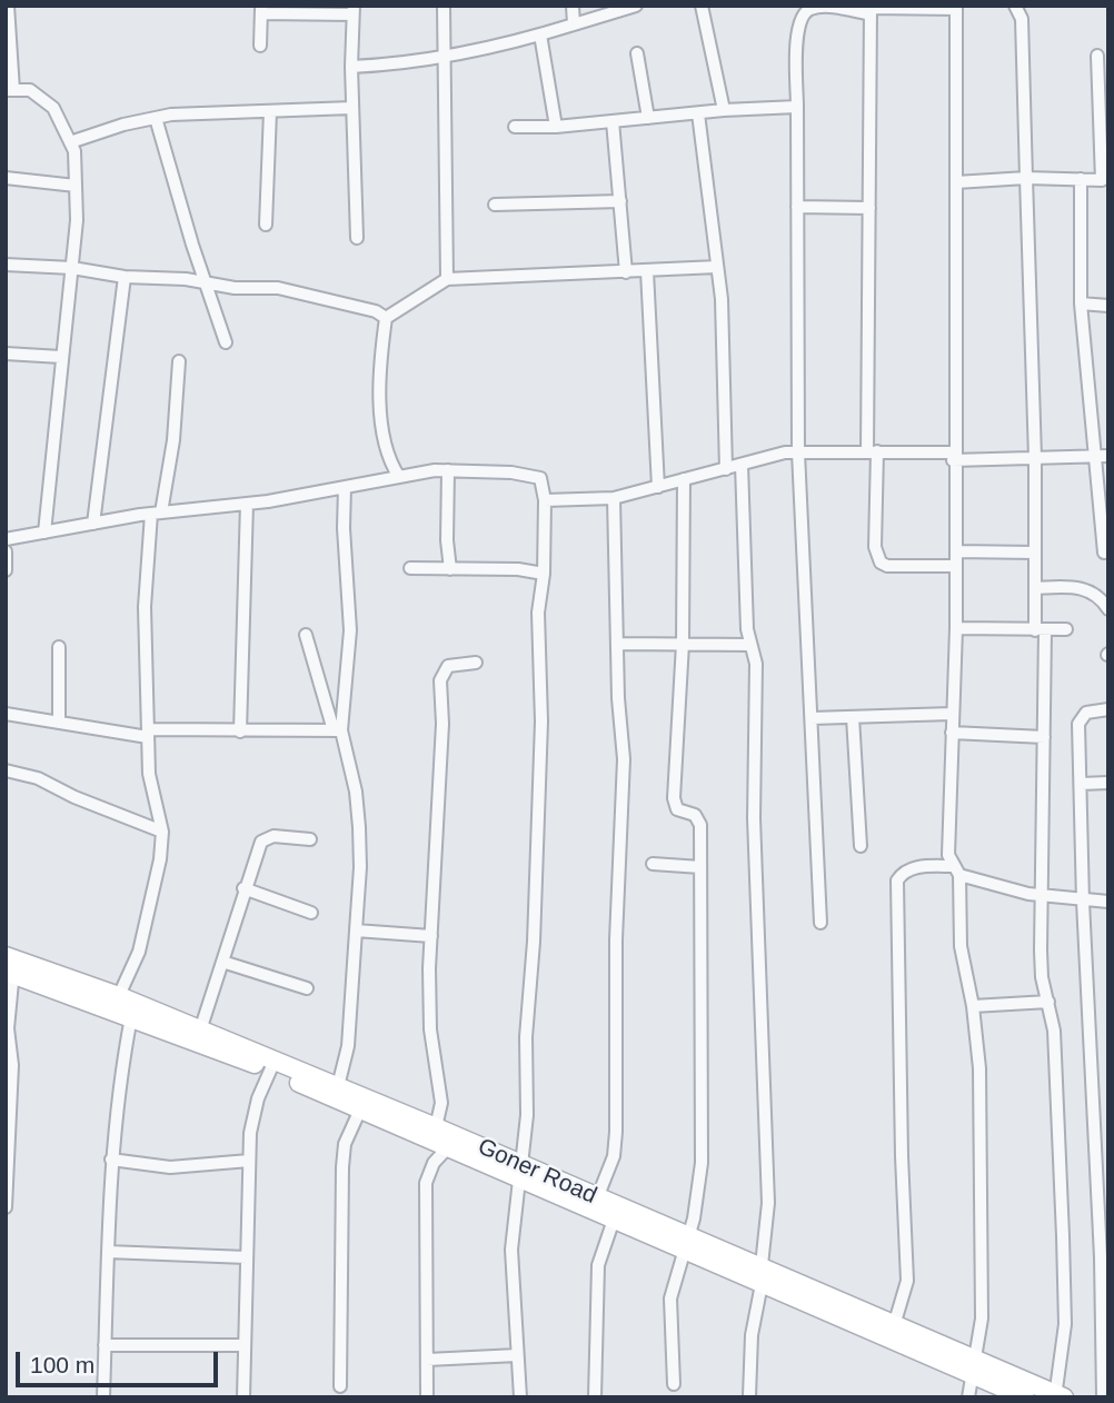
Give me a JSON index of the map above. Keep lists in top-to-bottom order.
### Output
{
  "streets": {
    "street": ["Goner Road"]
  },
  "scale_bar": "100 m"
}
